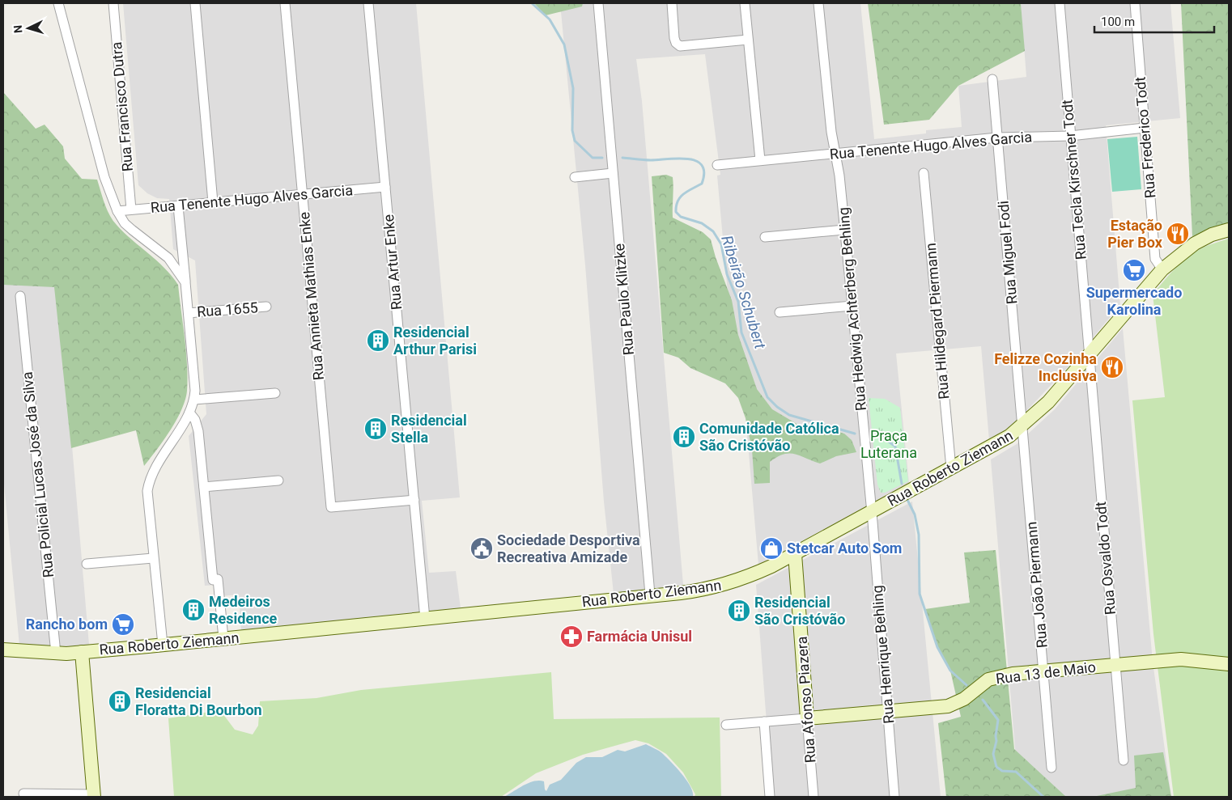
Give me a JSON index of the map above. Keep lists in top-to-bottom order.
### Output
{
  "streets": {
    "main road": ["Rua Roberto Ziemann", "Rua 13 de Maio", "Rua Afonso Piazera"],
    "street": [
      "Rua Francisco Dutra",
      "Rua Frederico Todt",
      "Rua Tenente Hugo Alves Garcia",
      "Rua Tecla Kirschner Todt",
      "Rua Miguel Fodi",
      "Rua Artur Enke",
      "Rua Annieta Mathias Enke",
      "Rua Paulo Klitzke",
      "Rua Hedwig Achterberg Behling",
      "Rua 1655",
      "Rua Hildegard Piermann",
      "Rua Policial Lucas José da Silva",
      "Rua Osvaldo Todt",
      "Rua João Piermann",
      "Rua Henrique Behling"
    ]
  },
  "crossings": [
    ["Rua Francisco Dutra", "Rua Tenente Hugo Alves Garcia"],
    ["Rua Frederico Todt", "Rua Tenente Hugo Alves Garcia"],
    ["Rua Frederico Todt", "Rua Roberto Ziemann"],
    ["Rua Tenente Hugo Alves Garcia", "Rua Tecla Kirschner Todt"],
    ["Rua Tenente Hugo Alves Garcia", "Rua Miguel Fodi"],
    ["Rua Tenente Hugo Alves Garcia", "Rua Artur Enke"],
    ["Rua Tenente Hugo Alves Garcia", "Rua Annieta Mathias Enke"],
    ["Rua Tenente Hugo Alves Garcia", "Rua Hedwig Achterberg Behling"],
    ["Rua Tecla Kirschner Todt", "Rua Roberto Ziemann"],
    ["Rua Tecla Kirschner Todt", "Rua Osvaldo Todt"],
    ["Rua Miguel Fodi", "Rua Roberto Ziemann"],
    ["Rua Miguel Fodi", "Rua João Piermann"],
    ["Rua Artur Enke", "Rua Annieta Mathias Enke"],
    ["Rua Artur Enke", "Rua Roberto Ziemann"],
    ["Rua Paulo Klitzke", "Rua Roberto Ziemann"],
    ["Rua Hedwig Achterberg Behling", "Rua Roberto Ziemann"],
    ["Rua Hedwig Achterberg Behling", "Rua Henrique Behling"],
    ["Rua Hildegard Piermann", "Rua Roberto Ziemann"],
    ["Rua Roberto Ziemann", "Rua Policial Lucas José da Silva"],
    ["Rua Roberto Ziemann", "Rua Osvaldo Todt"],
    ["Rua Roberto Ziemann", "Rua João Piermann"],
    ["Rua Roberto Ziemann", "Rua Henrique Behling"],
    ["Rua Roberto Ziemann", "Rua Afonso Piazera"],
    ["Rua Osvaldo Todt", "Rua 13 de Maio"],
    ["Rua João Piermann", "Rua 13 de Maio"],
    ["Rua Henrique Behling", "Rua 13 de Maio"],
    ["Rua 13 de Maio", "Rua Afonso Piazera"]
  ],
  "water": ["Ribeirão Schubert"],
  "parks": ["Praça Luterana"],
  "places": {
    "restaurant": ["Estação Pier Box", "Felizze Cozinha Inclusiva"],
    "supermarket": ["Supermercado Karolina", "Rancho bom"],
    "building": [
      "Residencial Arthur Parisi",
      "Residencial Stella",
      "Comunidade Católica São Cristóvão",
      "Medeiros Residence",
      "Residencial São Cristóvão",
      "Residencial Floratta Di Bourbon"
    ],
    "public building": ["Sociedade Desportiva Recreativa Amizade"],
    "shop": ["Stetcar Auto Som"],
    "pharmacy": ["Farmácia Unisul"]
  },
  "scale_bar": "100 m",
  "north": "left"
}
